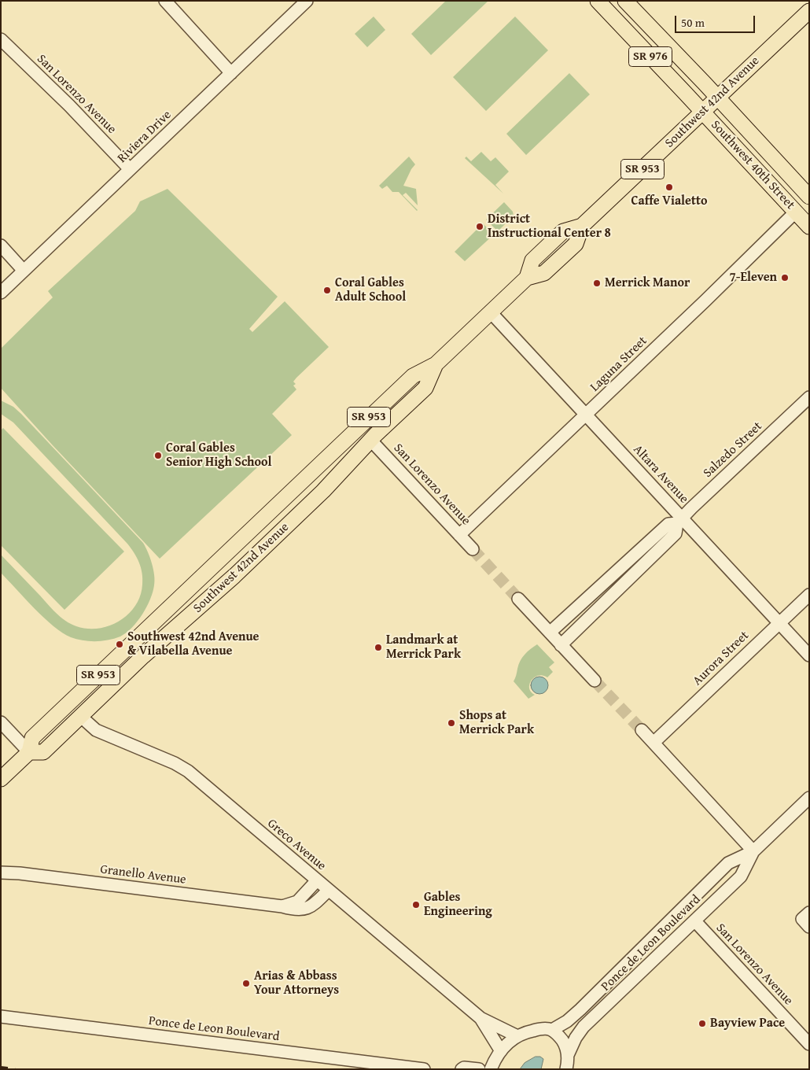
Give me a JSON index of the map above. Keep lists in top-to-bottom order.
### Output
{
  "streets": {
    "main road": [
      "SR 976",
      "Southwest 42nd Avenue",
      "Southwest 40th Street",
      "SR 953"
    ],
    "street": [
      "San Lorenzo Avenue",
      "Riviera Drive",
      "Laguna Street",
      "Salzedo Street",
      "Altara Avenue",
      "Aurora Street",
      "Greco Avenue",
      "Granello Avenue",
      "Ponce de Leon Boulevard"
    ]
  },
  "crossings": [
    ["San Lorenzo Avenue", "Southwest 42nd Avenue"],
    ["San Lorenzo Avenue", "Riviera Drive"],
    ["San Lorenzo Avenue", "Laguna Street"],
    ["San Lorenzo Avenue", "Ponce de Leon Boulevard"],
    ["Southwest 42nd Avenue", "Southwest 40th Street"],
    ["Southwest 42nd Avenue", "Altara Avenue"],
    ["Southwest 42nd Avenue", "Greco Avenue"],
    ["Southwest 40th Street", "Laguna Street"],
    ["Laguna Street", "Altara Avenue"],
    ["Salzedo Street", "Altara Avenue"],
    ["Altara Avenue", "Aurora Street"],
    ["Greco Avenue", "Granello Avenue"]
  ],
  "places": [
    "Caffe Vialetto",
    "District Instructional Center 8",
    "7-Eleven",
    "Merrick Manor",
    "Coral Gables Adult School",
    "Coral Gables Senior High School",
    "Southwest 42nd Avenue & Vilabella Avenue",
    "Landmark at Merrick Park",
    "Shops at Merrick Park",
    "Gables Engineering",
    "Arias & Abbass Your Attorneys",
    "Bayview Pace"
  ],
  "scale_bar": "50 m"
}
